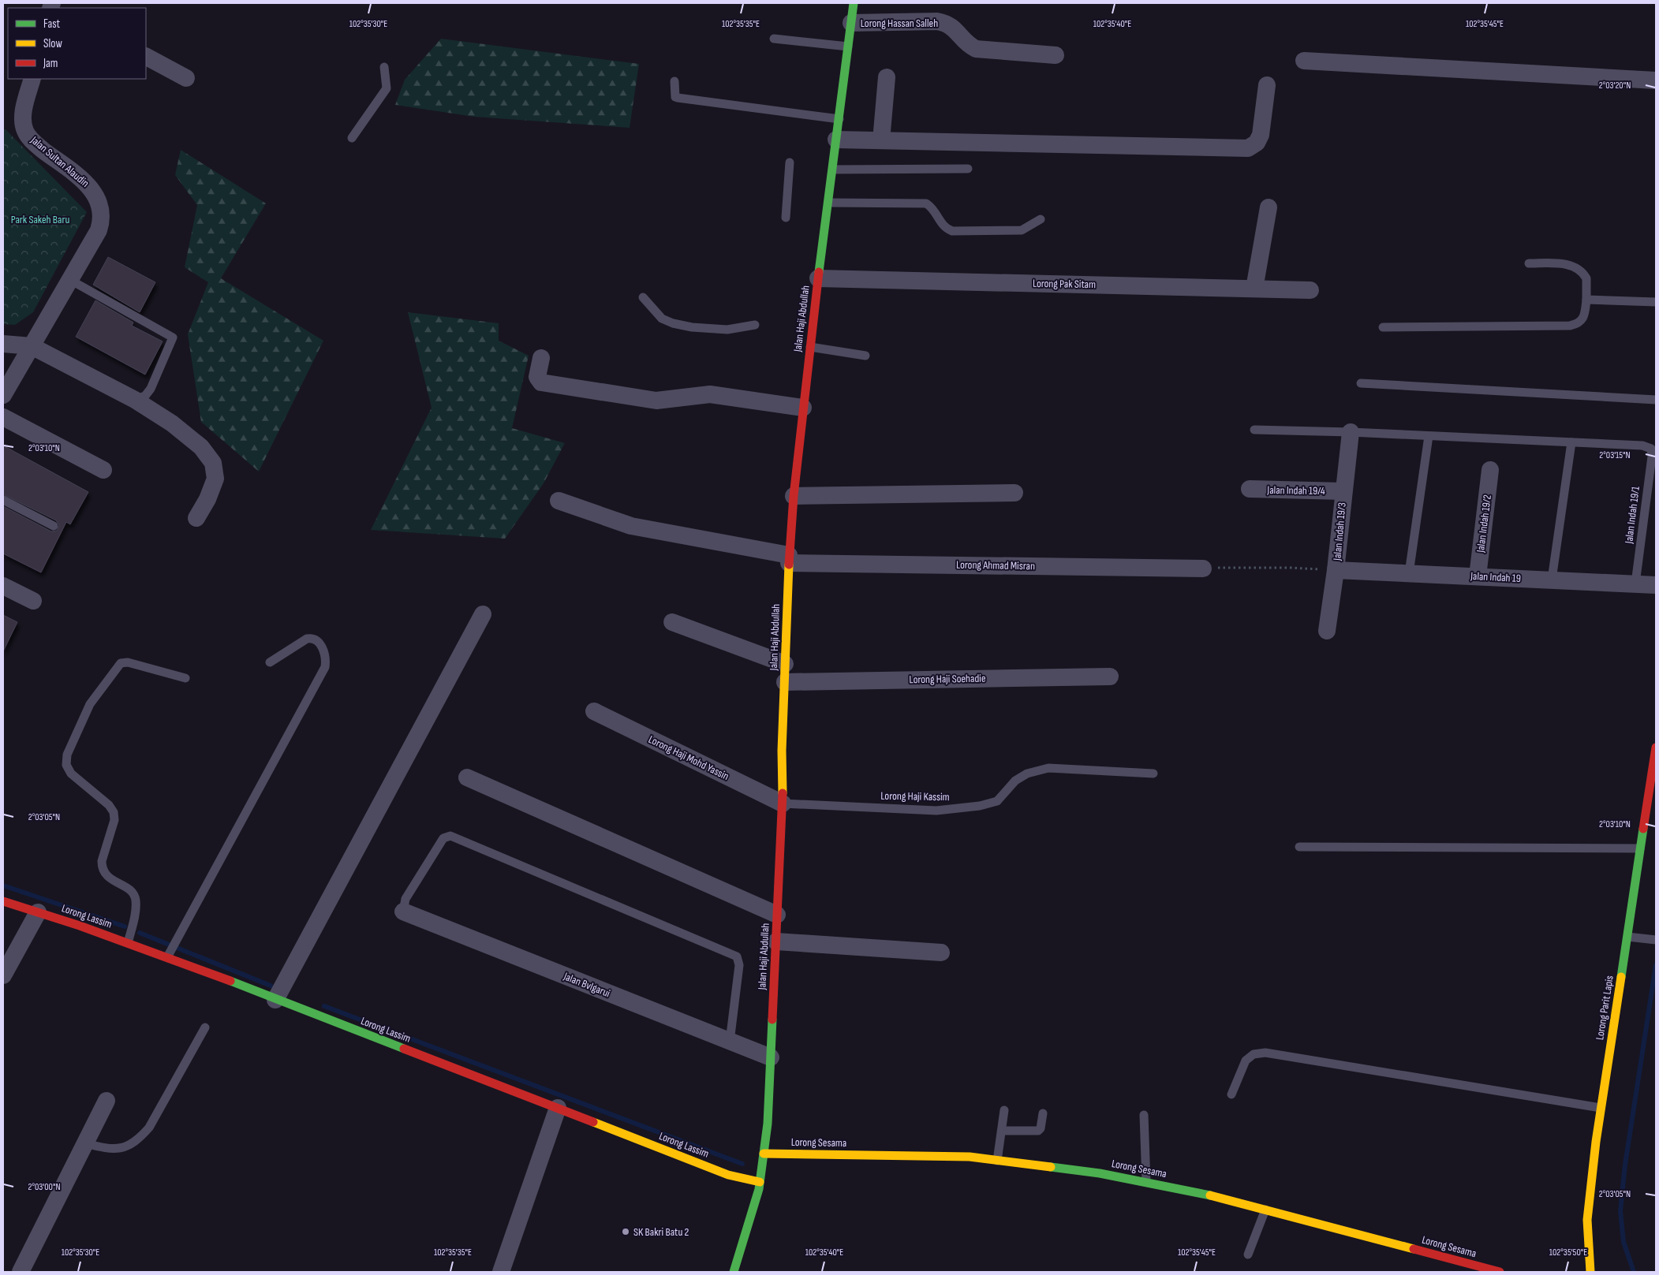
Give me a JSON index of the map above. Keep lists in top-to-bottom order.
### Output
{
  "streets": {
    "street": [
      "Lorong Hassan Salleh",
      "Jalan Sultan Alaudin",
      "Lorong Pak Sitam",
      "Jalan Haji Abdullah",
      "Jalan Indah 19/4",
      "Jalan Indah 19/2",
      "Jalan Indah 19/3",
      "Lorong Ahmad Misran",
      "Jalan Indah 19",
      "Lorong Haji Soehadie",
      "Lorong Haji Mohd Yassin",
      "Lorong Lassim",
      "Jalan Bvlgarui",
      "Lorong Parit Lapis",
      "Lorong Sesama"
    ],
    "lane": ["Jalan Indah 19/1", "Lorong Haji Kassim"]
  },
  "crossings": [
    ["Lorong Hassan Salleh", "Jalan Haji Abdullah"],
    ["Lorong Pak Sitam", "Jalan Haji Abdullah"],
    ["Jalan Haji Abdullah", "Lorong Ahmad Misran"],
    ["Jalan Haji Abdullah", "Lorong Haji Soehadie"],
    ["Jalan Haji Abdullah", "Lorong Haji Mohd Yassin"],
    ["Jalan Haji Abdullah", "Lorong Haji Kassim"],
    ["Jalan Haji Abdullah", "Lorong Lassim"],
    ["Jalan Haji Abdullah", "Jalan Bvlgarui"],
    ["Jalan Haji Abdullah", "Lorong Sesama"],
    ["Jalan Indah 19/4", "Jalan Indah 19/3"],
    ["Jalan Indah 19/1", "Jalan Indah 19"],
    ["Jalan Indah 19/2", "Jalan Indah 19"],
    ["Jalan Indah 19/3", "Jalan Indah 19"],
    ["Lorong Haji Mohd Yassin", "Lorong Haji Kassim"]
  ],
  "parks": ["Park Sakeh Baru"],
  "places": ["SK Bakri Batu 2"],
  "legend": ["Fast", "Slow", "Jam"],
  "coordinates": [
    "102°35'30\"E",
    "102°35'35\"E",
    "102°35'40\"E",
    "102°35'45\"E",
    "2°03'20\"N",
    "2°03'10\"N",
    "2°03'15\"N",
    "2°03'05\"N",
    "2°03'00\"N",
    "102°35'50\"E"
  ]
}
